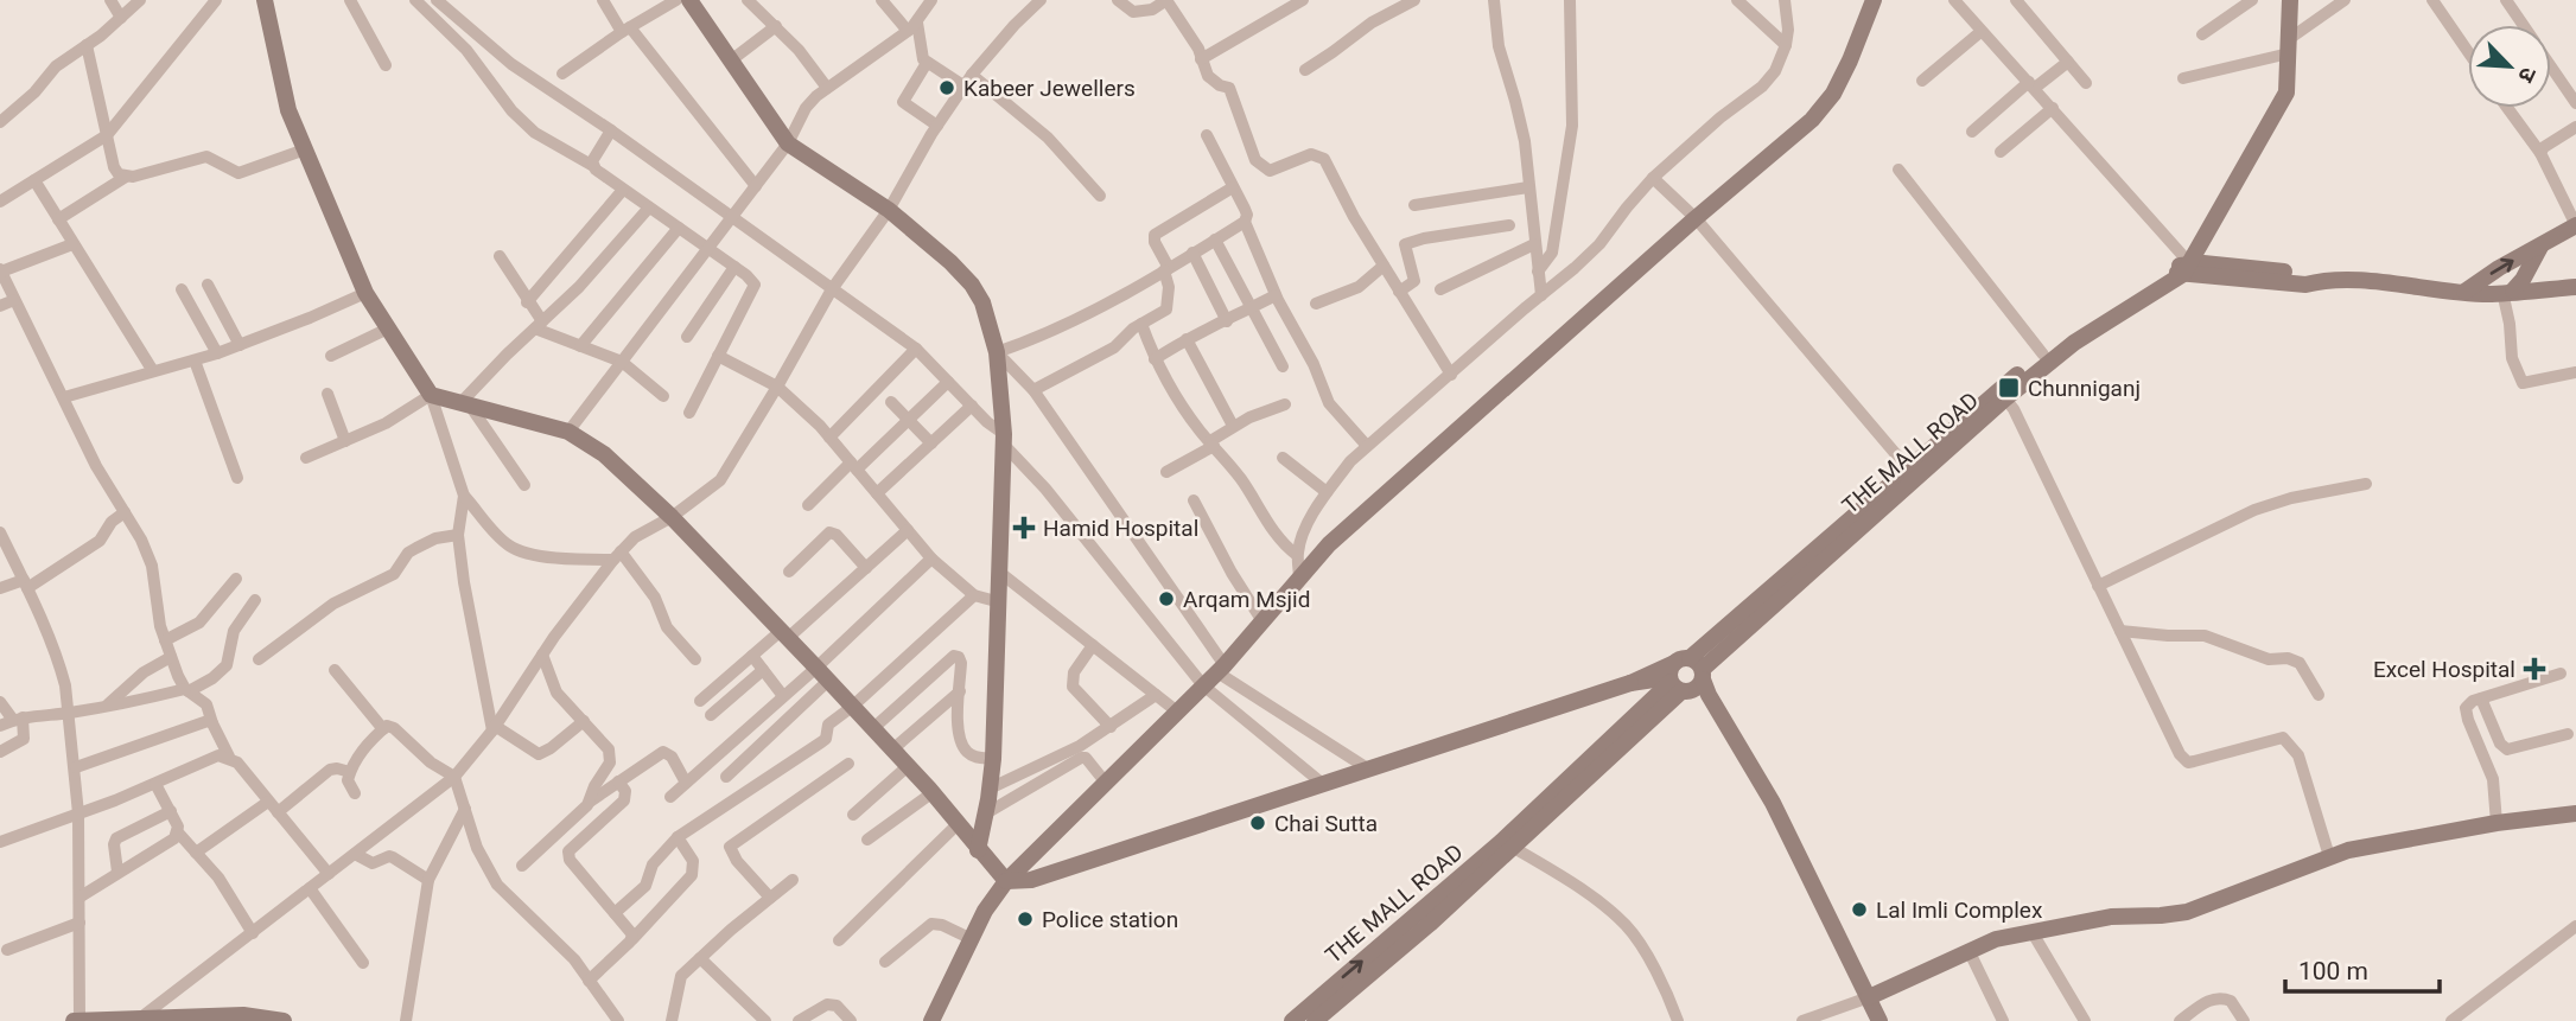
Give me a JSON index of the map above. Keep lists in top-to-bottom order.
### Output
{
  "streets": {
    "street": ["THE MALL ROAD"]
  },
  "places": {
    "other": [
      "Kabeer Jewellers",
      "Arqam Msjid",
      "Chai Sutta",
      "Lal Imli Complex",
      "Police station"
    ],
    "transit": ["Chunniganj"],
    "health": ["Hamid Hospital", "Excel Hospital"]
  },
  "scale_bar": "100 m",
  "north": "bottom right"
}
